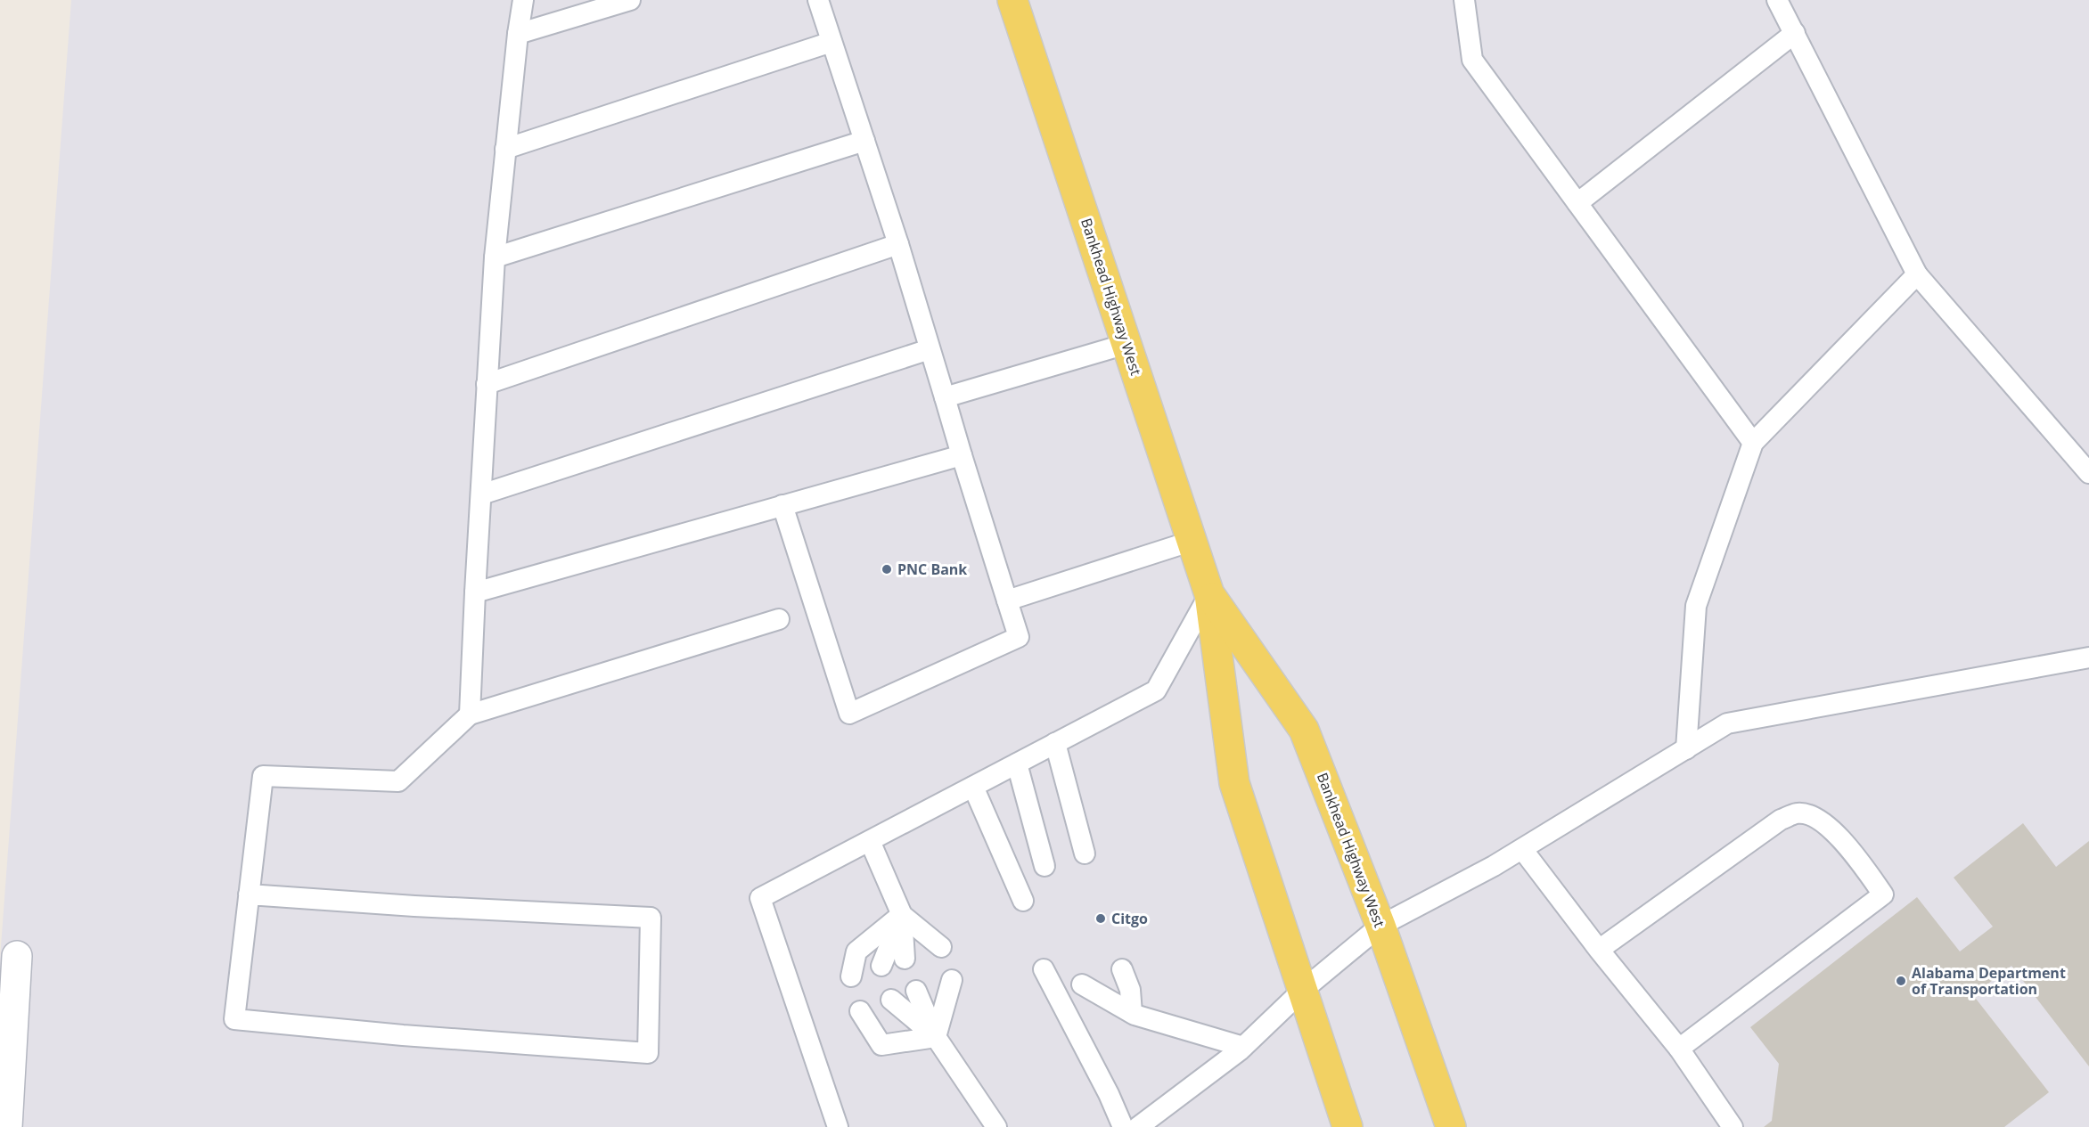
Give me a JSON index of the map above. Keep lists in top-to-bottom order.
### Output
{
  "streets": {
    "main road": ["Bankhead Highway West"]
  },
  "places": ["PNC Bank", "Citgo", "Alabama Department of Transportation"]
}
